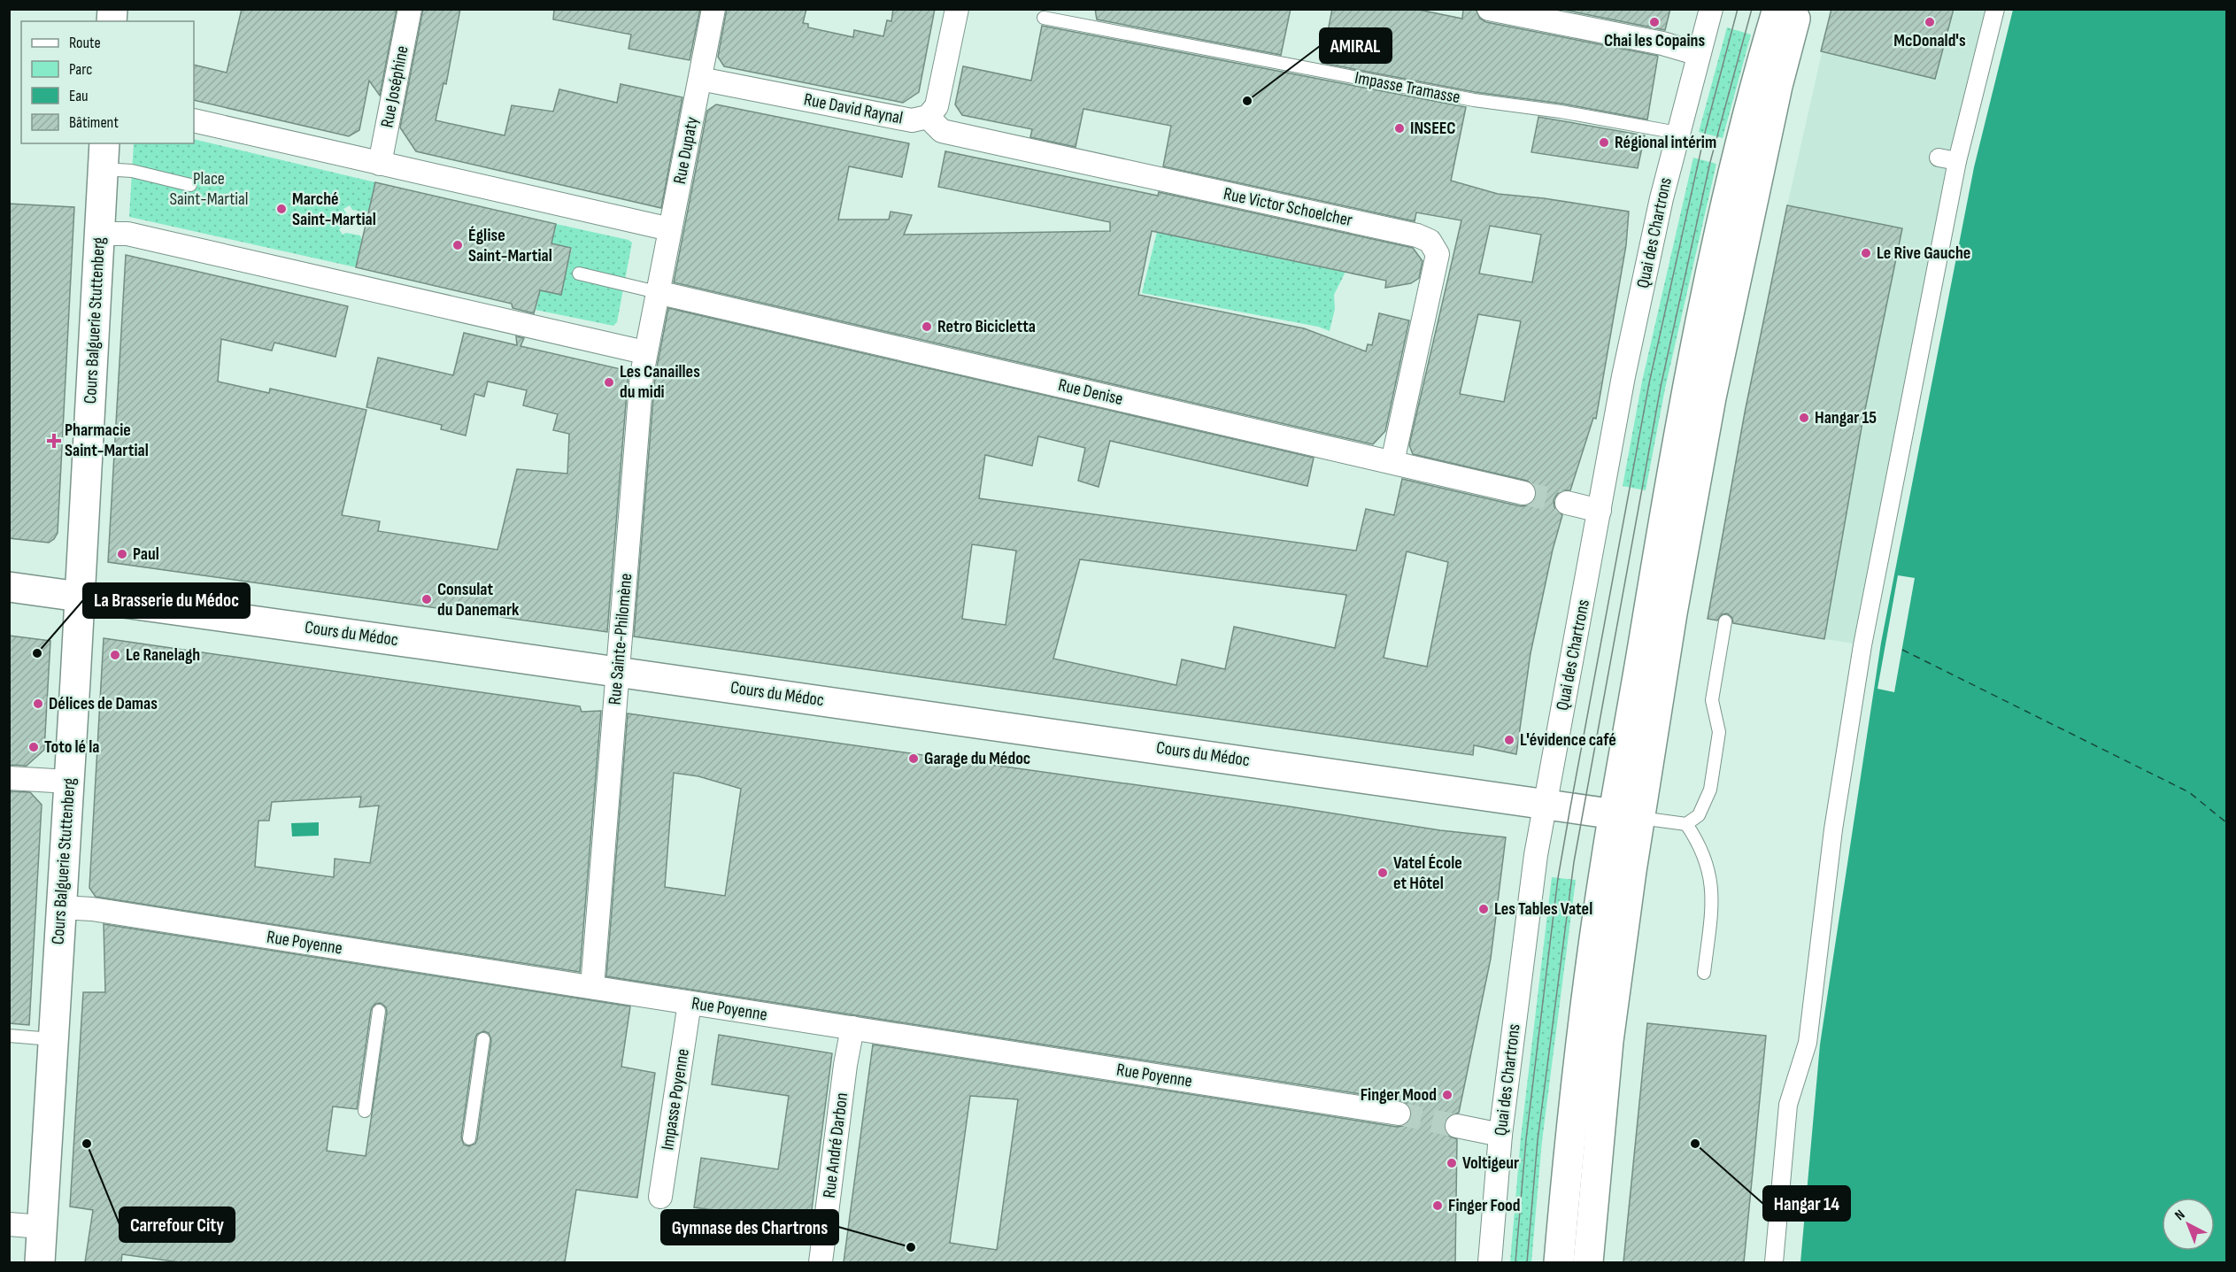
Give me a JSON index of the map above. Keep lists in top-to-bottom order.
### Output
{
  "streets": {
    "main road": ["Cours Balguerie Stuttenberg", "Cours du Médoc"],
    "street": [
      "Rue Joséphine",
      "Rue David Raynal",
      "Rue Dupaty",
      "Rue Victor Schoelcher",
      "Quai des Chartrons",
      "Rue Denise",
      "Rue Sainte-Philomène",
      "Rue Poyenne",
      "Impasse Poyenne",
      "Rue André Darbon"
    ],
    "lane": ["Impasse Tramasse"]
  },
  "crossings": [
    ["Impasse Tramasse", "Quai des Chartrons"],
    ["Rue David Raynal", "Rue Dupaty"],
    ["Rue David Raynal", "Rue Victor Schoelcher"],
    ["Rue Dupaty", "Rue Denise"],
    ["Rue Dupaty", "Rue Sainte-Philomène"],
    ["Rue Victor Schoelcher", "Rue Denise"],
    ["Quai des Chartrons", "Cours du Médoc"],
    ["Cours Balguerie Stuttenberg", "Cours du Médoc"],
    ["Cours Balguerie Stuttenberg", "Rue Poyenne"],
    ["Rue Denise", "Rue Sainte-Philomène"],
    ["Cours du Médoc", "Rue Sainte-Philomène"],
    ["Rue Sainte-Philomène", "Rue Poyenne"],
    ["Rue Poyenne", "Impasse Poyenne"],
    ["Rue Poyenne", "Rue André Darbon"]
  ],
  "parks": ["Place Saint-Martial"],
  "places": {
    "other": [
      "Chai les Copains",
      "McDonald's",
      "AMIRAL",
      "INSEEC",
      "Régional intérim",
      "Marché Saint-Martial",
      "Église Saint-Martial",
      "Le Rive Gauche",
      "Retro Bicicletta",
      "Les Canailles du midi",
      "Hangar 15",
      "Paul",
      "Consulat du Danemark",
      "La Brasserie du Médoc",
      "Le Ranelagh",
      "Délices de Damas",
      "L'évidence café",
      "Toto lé la",
      "Garage du Médoc",
      "Vatel École et Hôtel",
      "Les Tables Vatel",
      "Finger Mood",
      "Carrefour City",
      "Hangar 14",
      "Voltigeur",
      "Finger Food",
      "Gymnase des Chartrons"
    ],
    "health": ["Pharmacie Saint-Martial"]
  },
  "legend": [
    "Route",
    "Parc",
    "Eau",
    "Bâtiment"
  ],
  "north": "top left"
}
